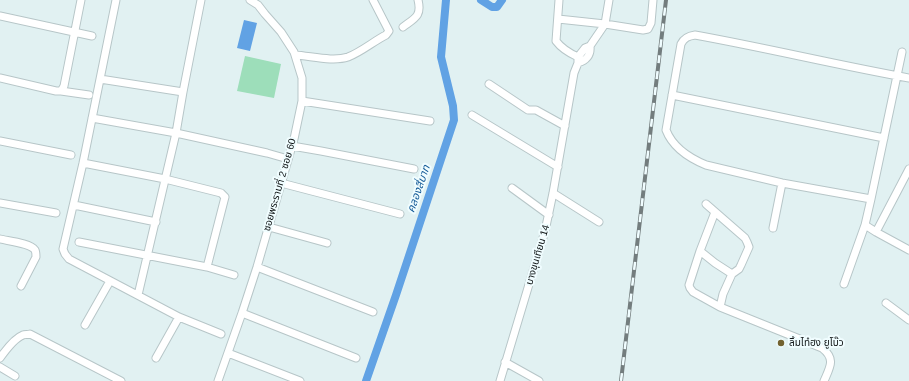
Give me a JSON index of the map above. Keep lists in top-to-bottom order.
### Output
{
  "streets": {
    "street": ["ซอยพระรามที่ 2 ซอย 60", "บางขุนเทียน 14"]
  },
  "water": ["คลองสี่บาท"],
  "places": ["ลิ้มไท๋ฮง ยูโบ๊ว"]
}
